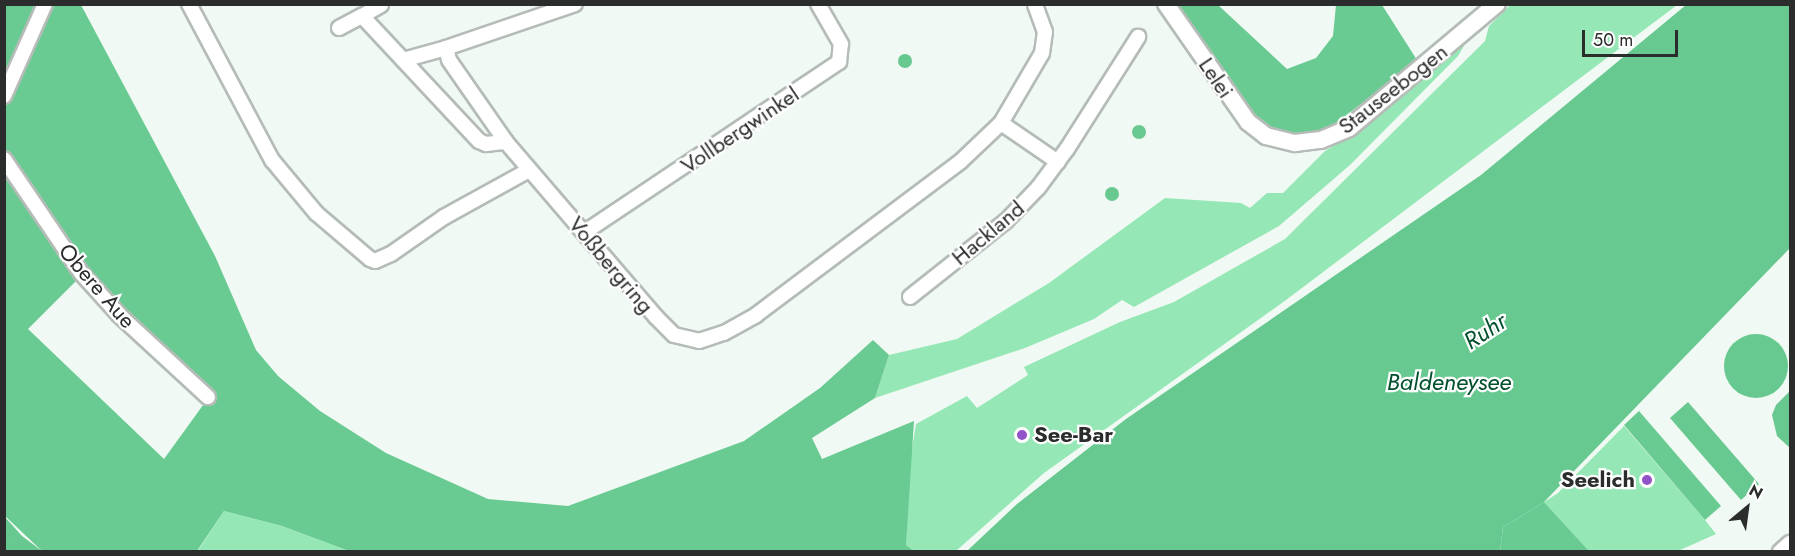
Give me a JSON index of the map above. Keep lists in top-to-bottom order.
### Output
{
  "streets": {
    "street": [
      "Lelei",
      "Stauseebogen",
      "Vollbergwinkel",
      "Hackland",
      "Voßbergring",
      "Obere Aue"
    ]
  },
  "crossings": [
    ["Lelei", "Stauseebogen"],
    ["Vollbergwinkel", "Voßbergring"]
  ],
  "water": ["Ruhr", "Baldeneysee"],
  "places": ["See-Bar", "Seelich"],
  "scale_bar": "50 m",
  "north": "top right"
}
